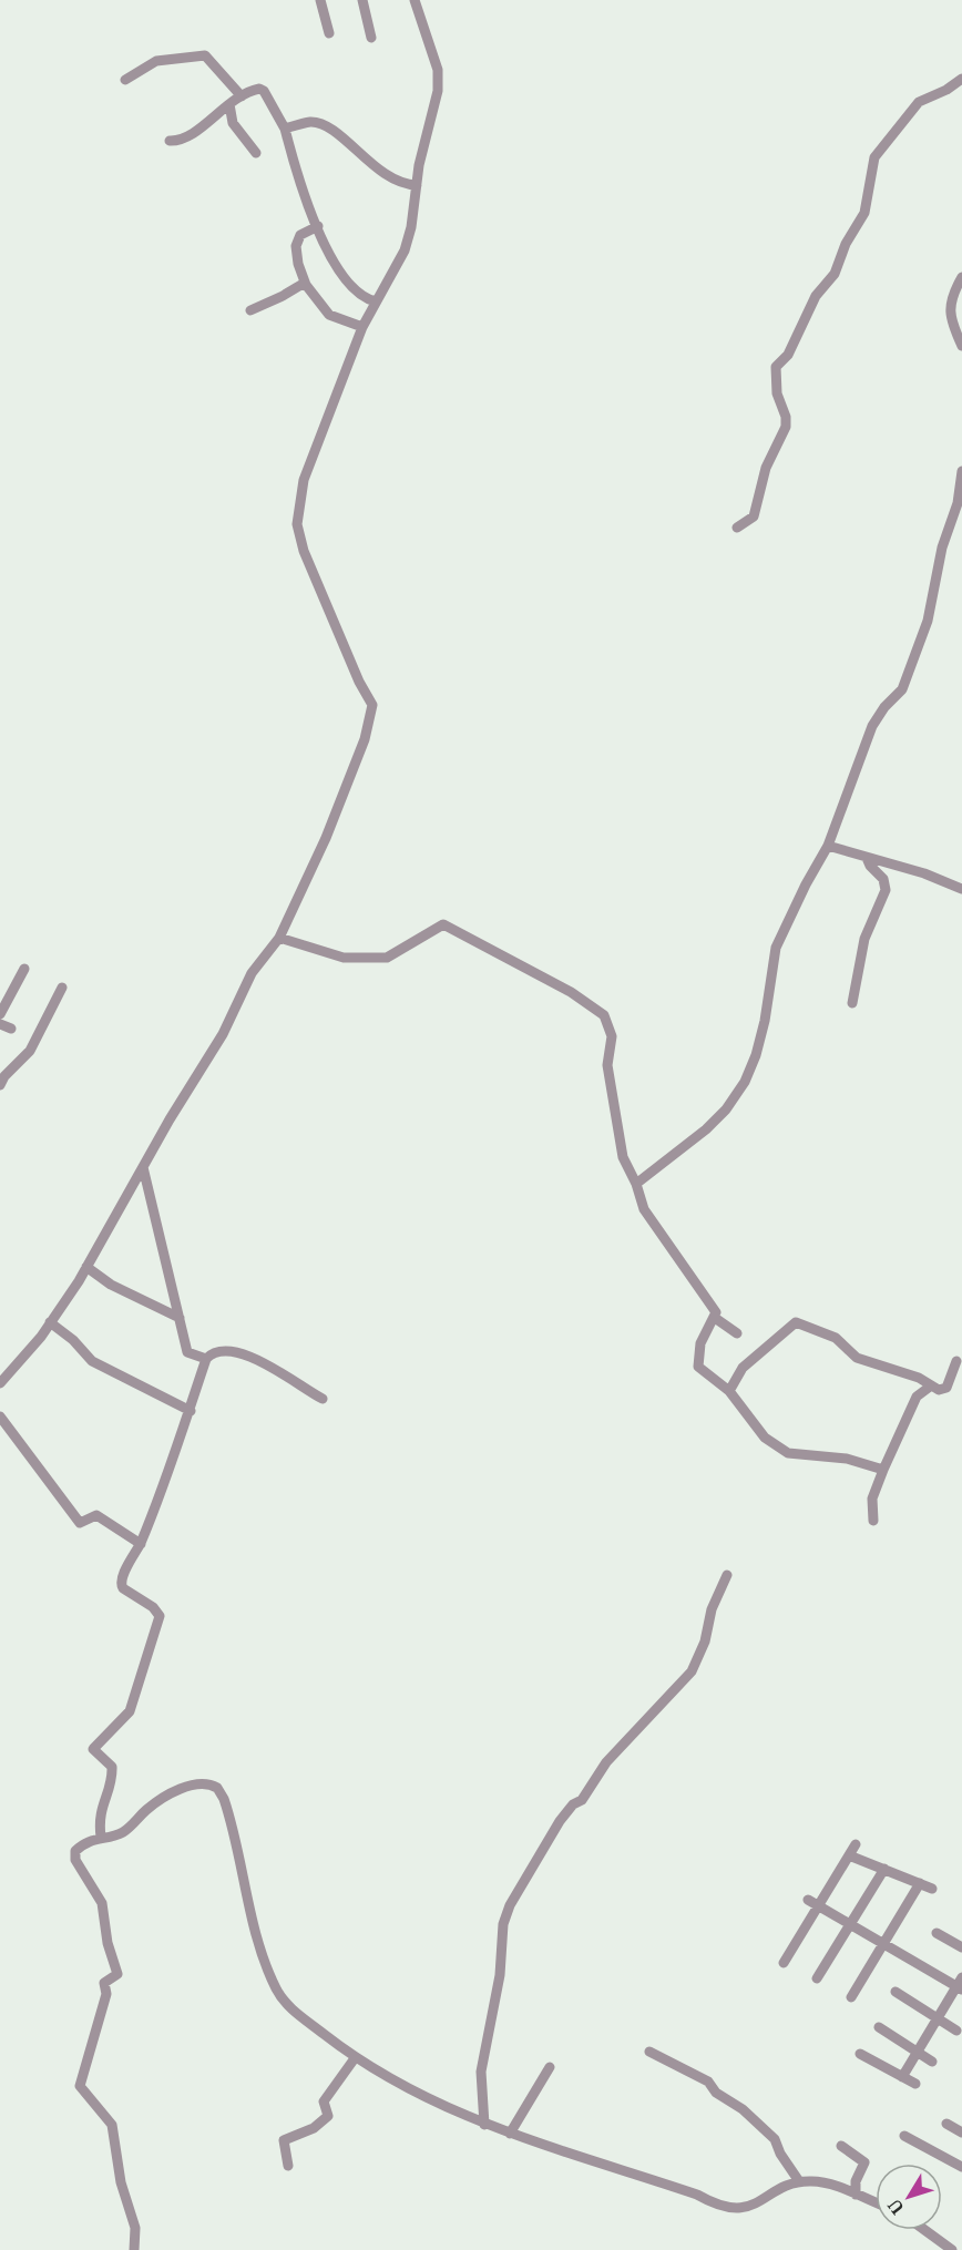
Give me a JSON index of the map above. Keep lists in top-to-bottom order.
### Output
{
  "north": "bottom left"
}
